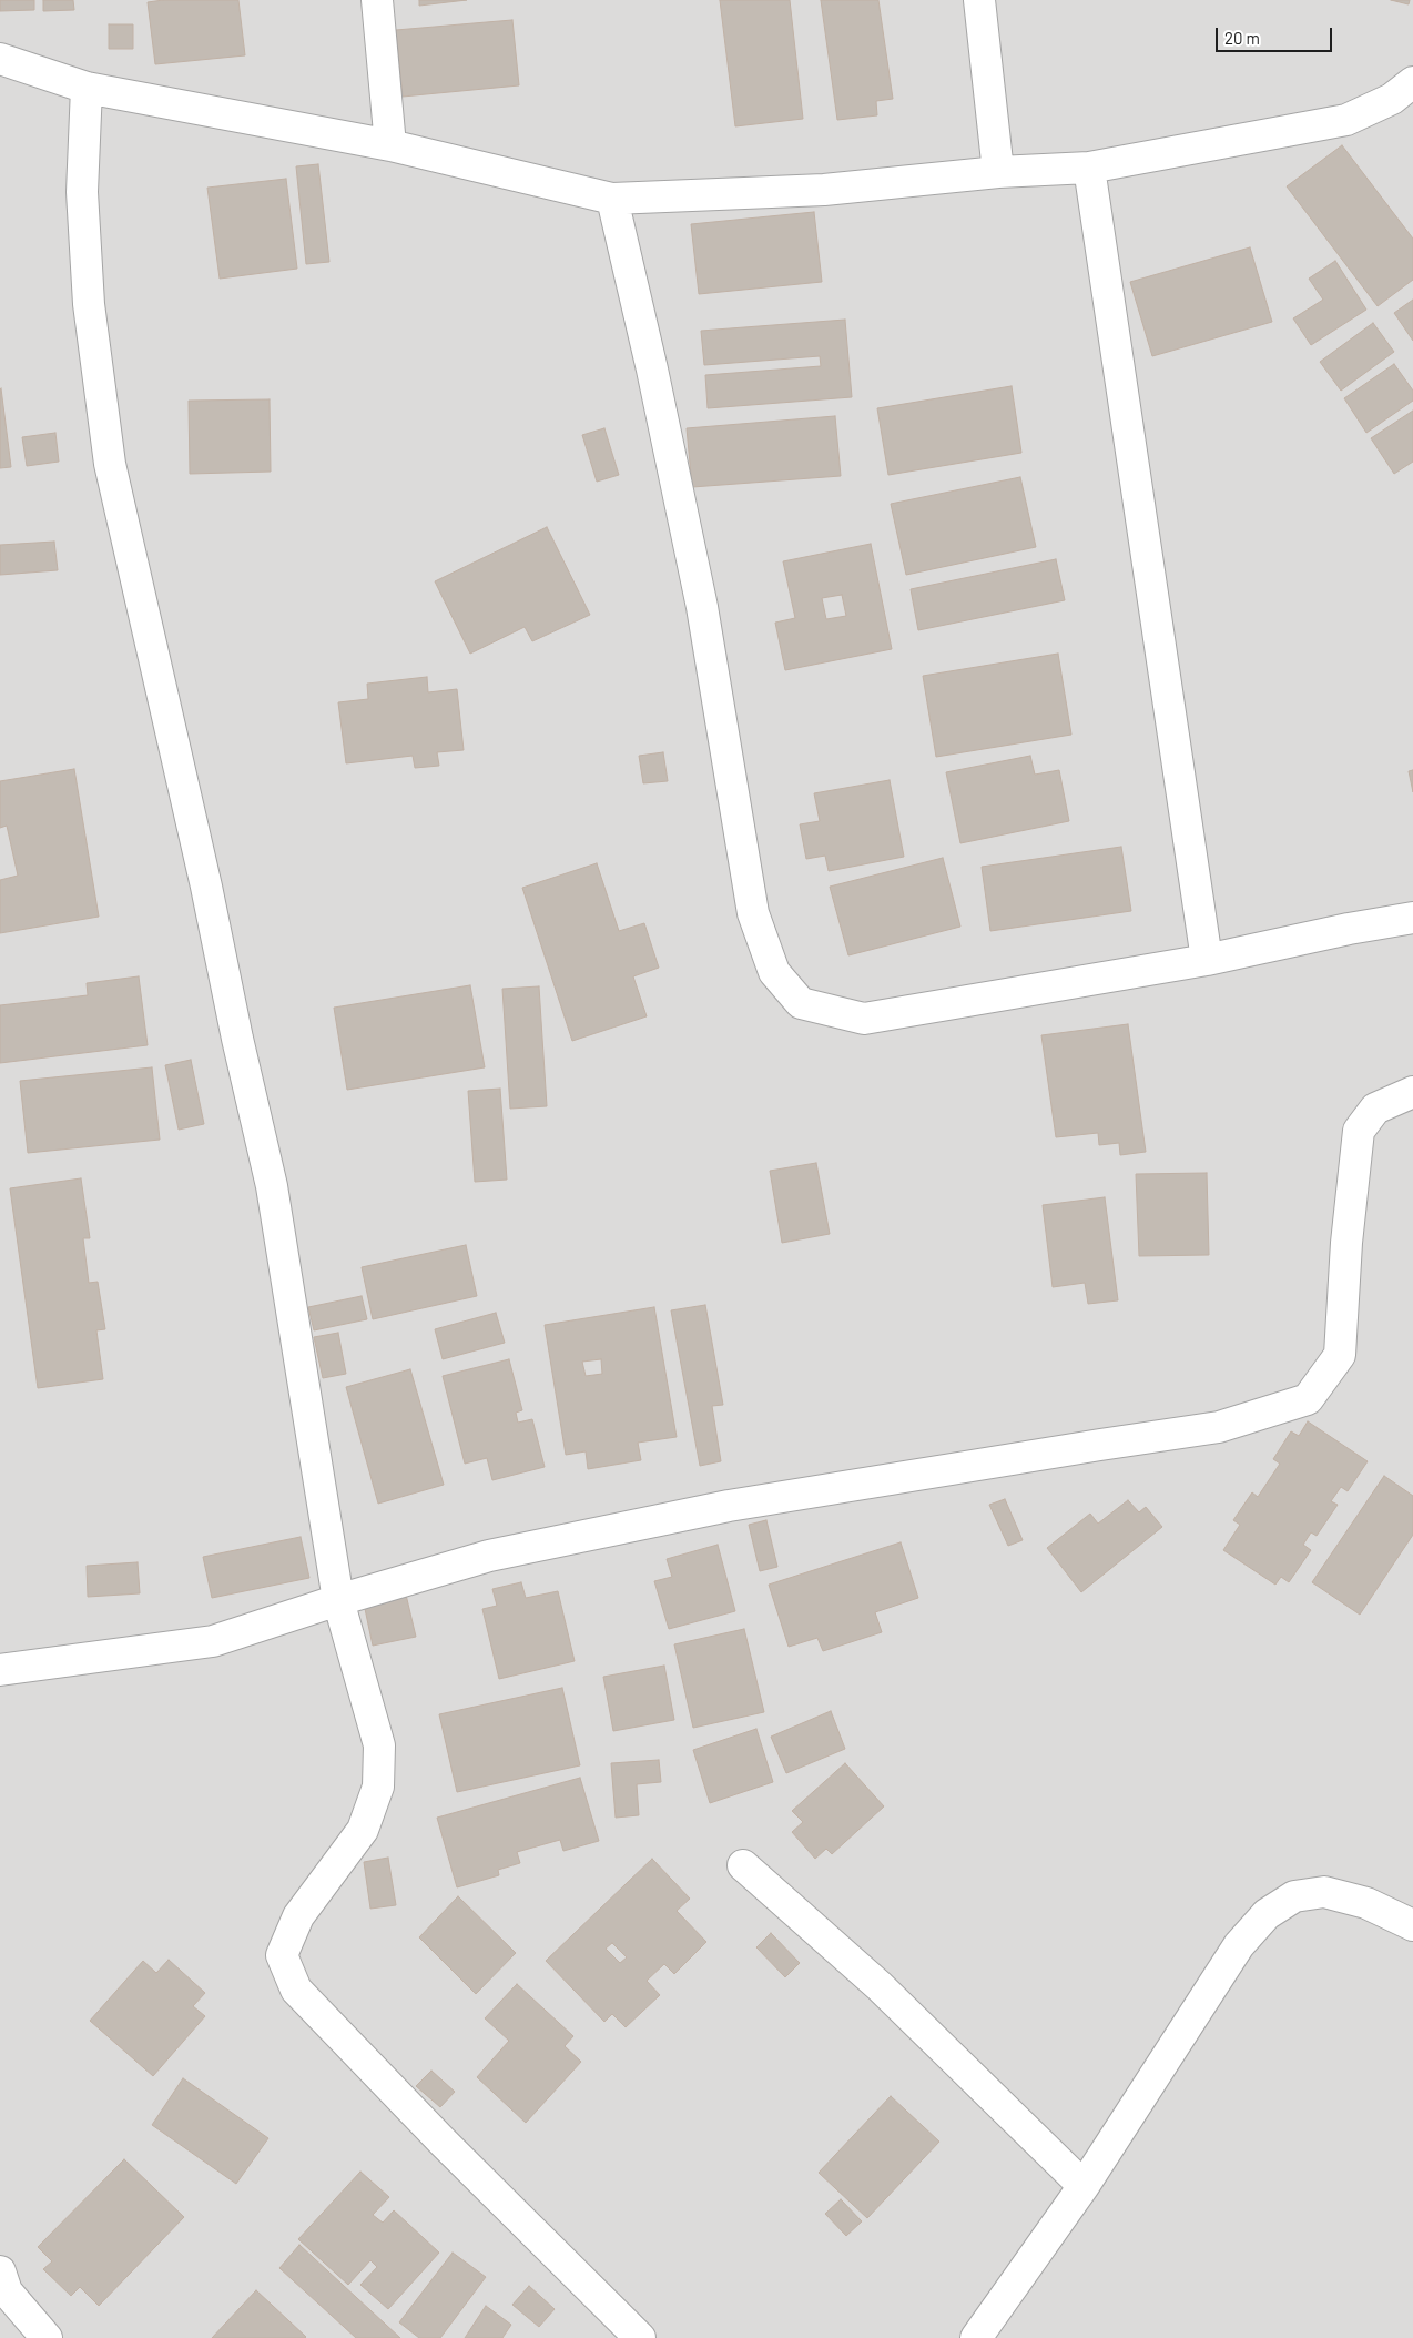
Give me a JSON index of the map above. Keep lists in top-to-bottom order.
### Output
{
  "scale_bar": "20 m"
}
